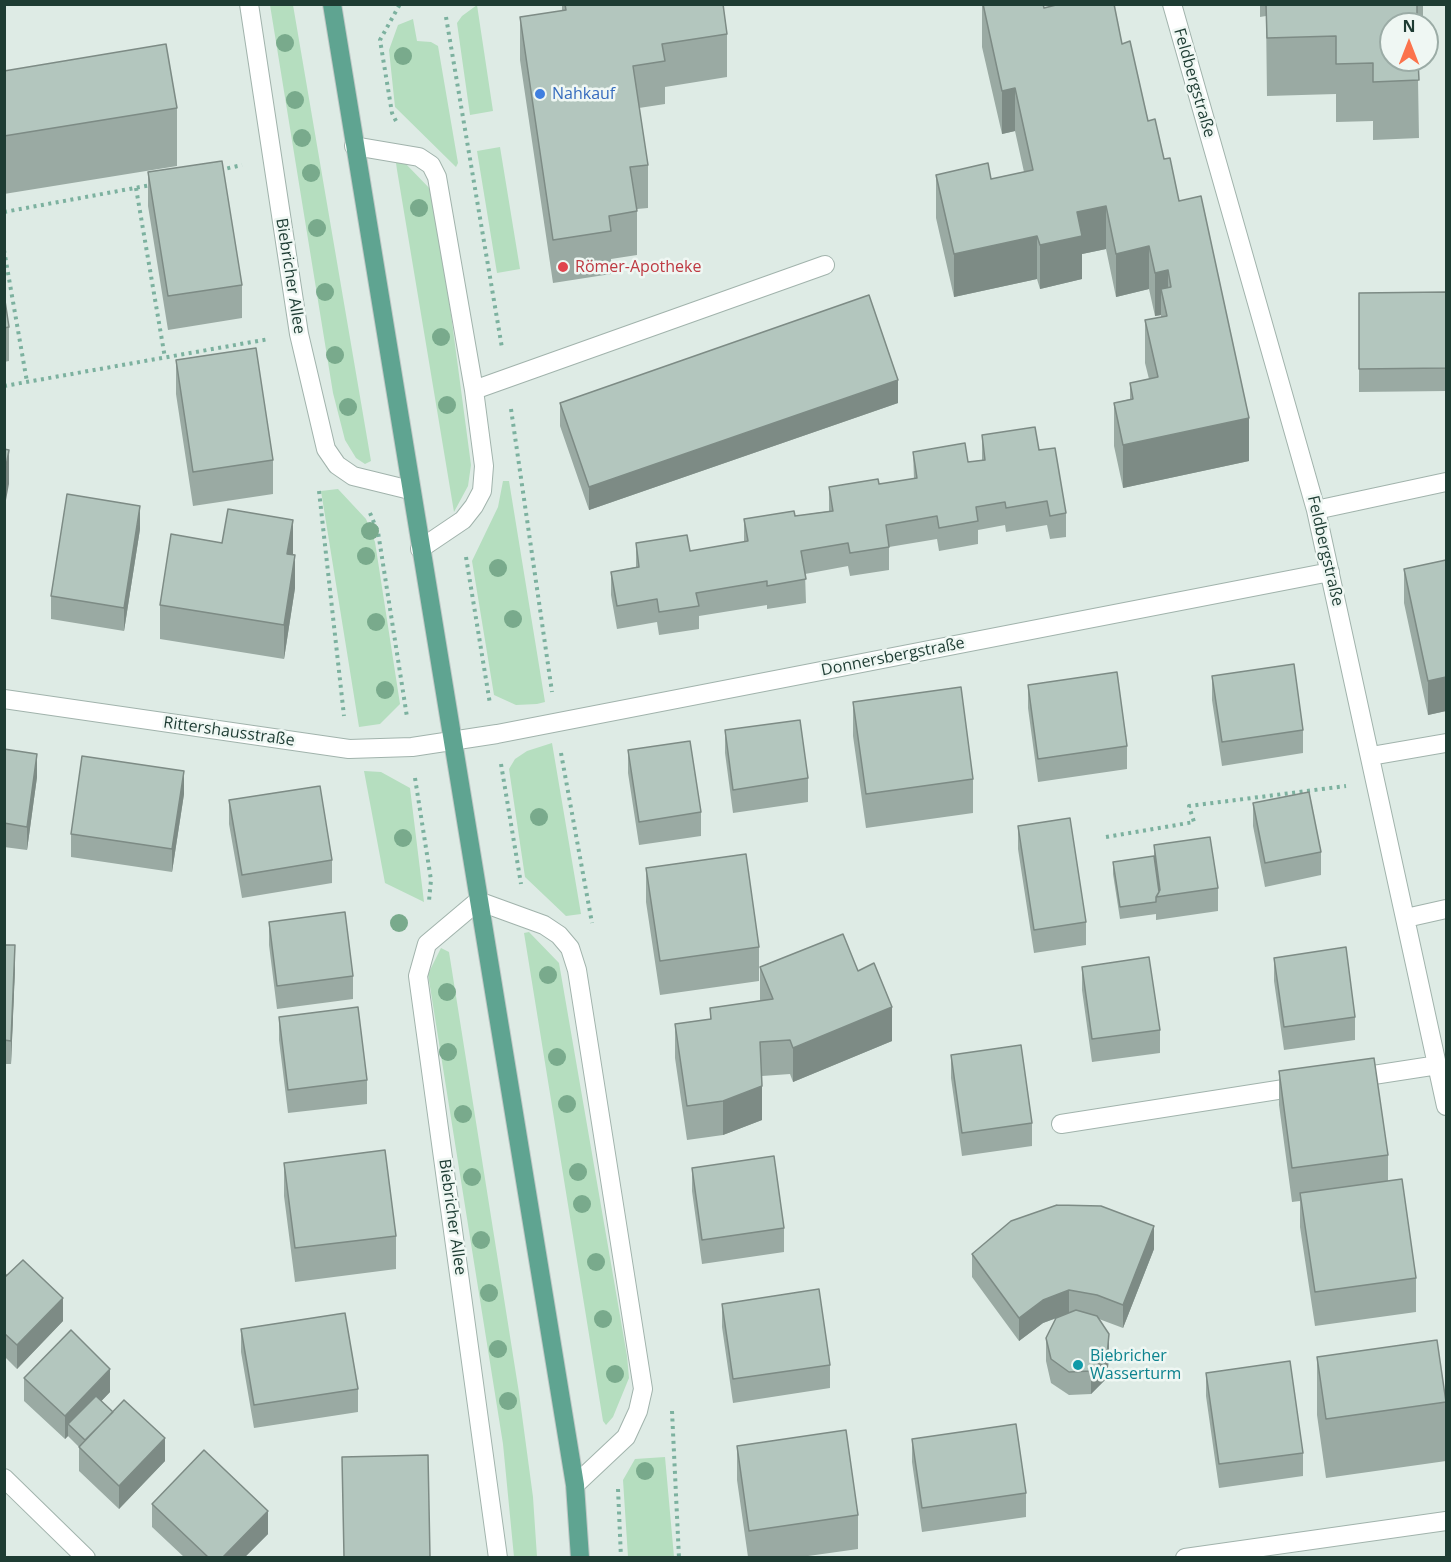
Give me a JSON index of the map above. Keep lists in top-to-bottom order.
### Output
{
  "streets": {
    "street": [
      "Feldbergstraße",
      "Biebricher Allee",
      "Donnersbergstraße",
      "Rittershausstraße"
    ]
  },
  "crossings": [
    ["Feldbergstraße", "Donnersbergstraße"],
    ["Donnersbergstraße", "Rittershausstraße"]
  ],
  "places": ["Nahkauf", "Römer-Apotheke", "Biebricher Wasserturm"],
  "north": "top"
}
